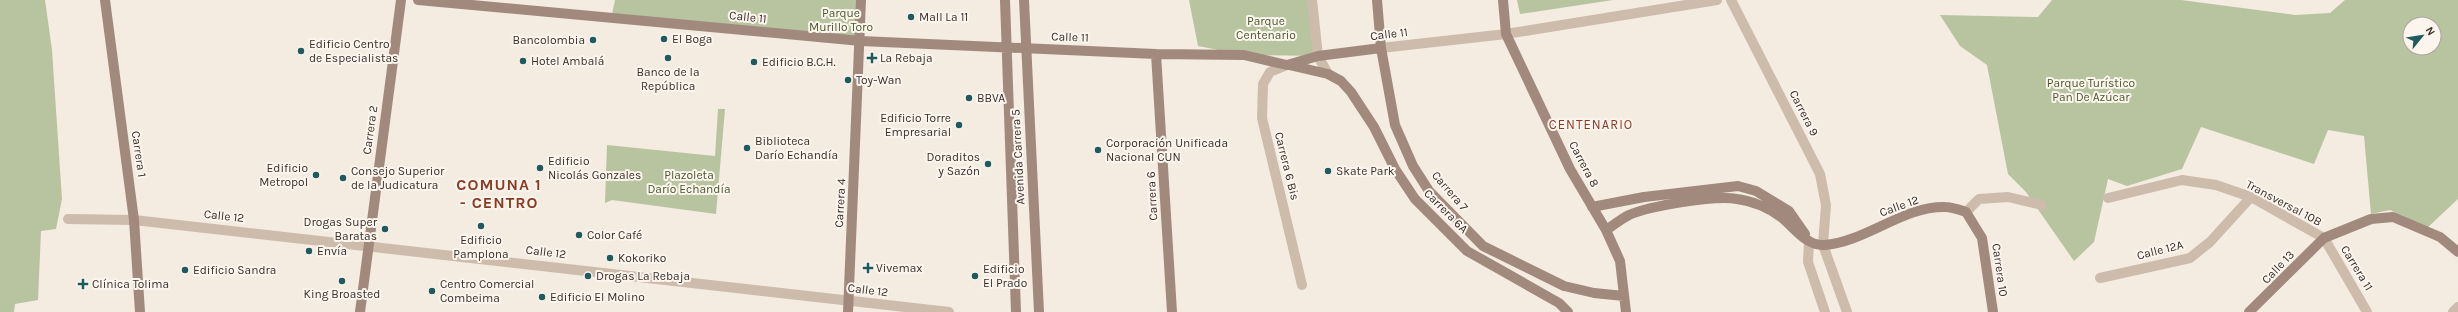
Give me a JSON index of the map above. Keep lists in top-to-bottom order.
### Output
{
  "streets": {
    "main road": [
      "Calle 11",
      "Carrera 2",
      "Carrera 1",
      "Avenida Carrera 5",
      "Carrera 8",
      "Carrera 7",
      "Carrera 6",
      "Carrera 4",
      "Transversal 10B",
      "Calle 12",
      "Carrera 6A",
      "Calle 13",
      "Carrera 10"
    ],
    "street": [
      "Carrera 9",
      "Carrera 6 Bis",
      "Calle 12A",
      "Carrera 11"
    ]
  },
  "crossings": [
    ["Calle 11", "Avenida Carrera 5"],
    ["Calle 11", "Carrera 8"],
    ["Calle 11", "Carrera 6 Bis"],
    ["Calle 11", "Carrera 7"],
    ["Calle 11", "Carrera 6"],
    ["Calle 11", "Carrera 4"],
    ["Calle 11", "Carrera 6A"],
    ["Carrera 9", "Calle 12"],
    ["Carrera 2", "Calle 12"],
    ["Carrera 1", "Calle 12"],
    ["Carrera 8", "Carrera 7"],
    ["Carrera 8", "Calle 12"],
    ["Carrera 6 Bis", "Carrera 6A"],
    ["Carrera 4", "Calle 12"],
    ["Transversal 10B", "Calle 12A"],
    ["Transversal 10B", "Calle 13"],
    ["Transversal 10B", "Carrera 11"],
    ["Calle 12", "Carrera 10"],
    ["Calle 13", "Carrera 11"]
  ],
  "districts": ["CENTENARIO", "COMUNA 1 - CENTRO"],
  "parks": [
    "Parque Murillo Toro",
    "Parque Centenario",
    "Parque Turístico Pan De Azúcar",
    "Plazoleta Darío Echandía"
  ],
  "places": {
    "other": [
      "Mall La 11",
      "El Boga",
      "Bancolombia",
      "Edificio Centro de Especialistas",
      "Banco de la República",
      "Hotel Ambalá",
      "Edificio B.C.H.",
      "Toy-Wan",
      "BBVA",
      "Edificio Torre Empresarial",
      "Biblioteca Darío Echandía",
      "Corporación Unificada Nacional CUN",
      "Doraditos y Sazón",
      "Edificio Nicolás Gonzales",
      "Skate Park",
      "Edificio Metropol",
      "Consejo Superior de la Judicatura",
      "Edificio Pamplona",
      "Drogas Super Baratas",
      "Color Café",
      "Envía",
      "Kokoriko",
      "Edificio Sandra",
      "Drogas La Rebaja",
      "Edificio El Prado",
      "King Broasted",
      "Centro Comercial Combeima",
      "Edificio El Molino"
    ],
    "health": ["La Rebaja", "Vivemax", "Clínica Tolima"]
  },
  "north": "top right"
}
